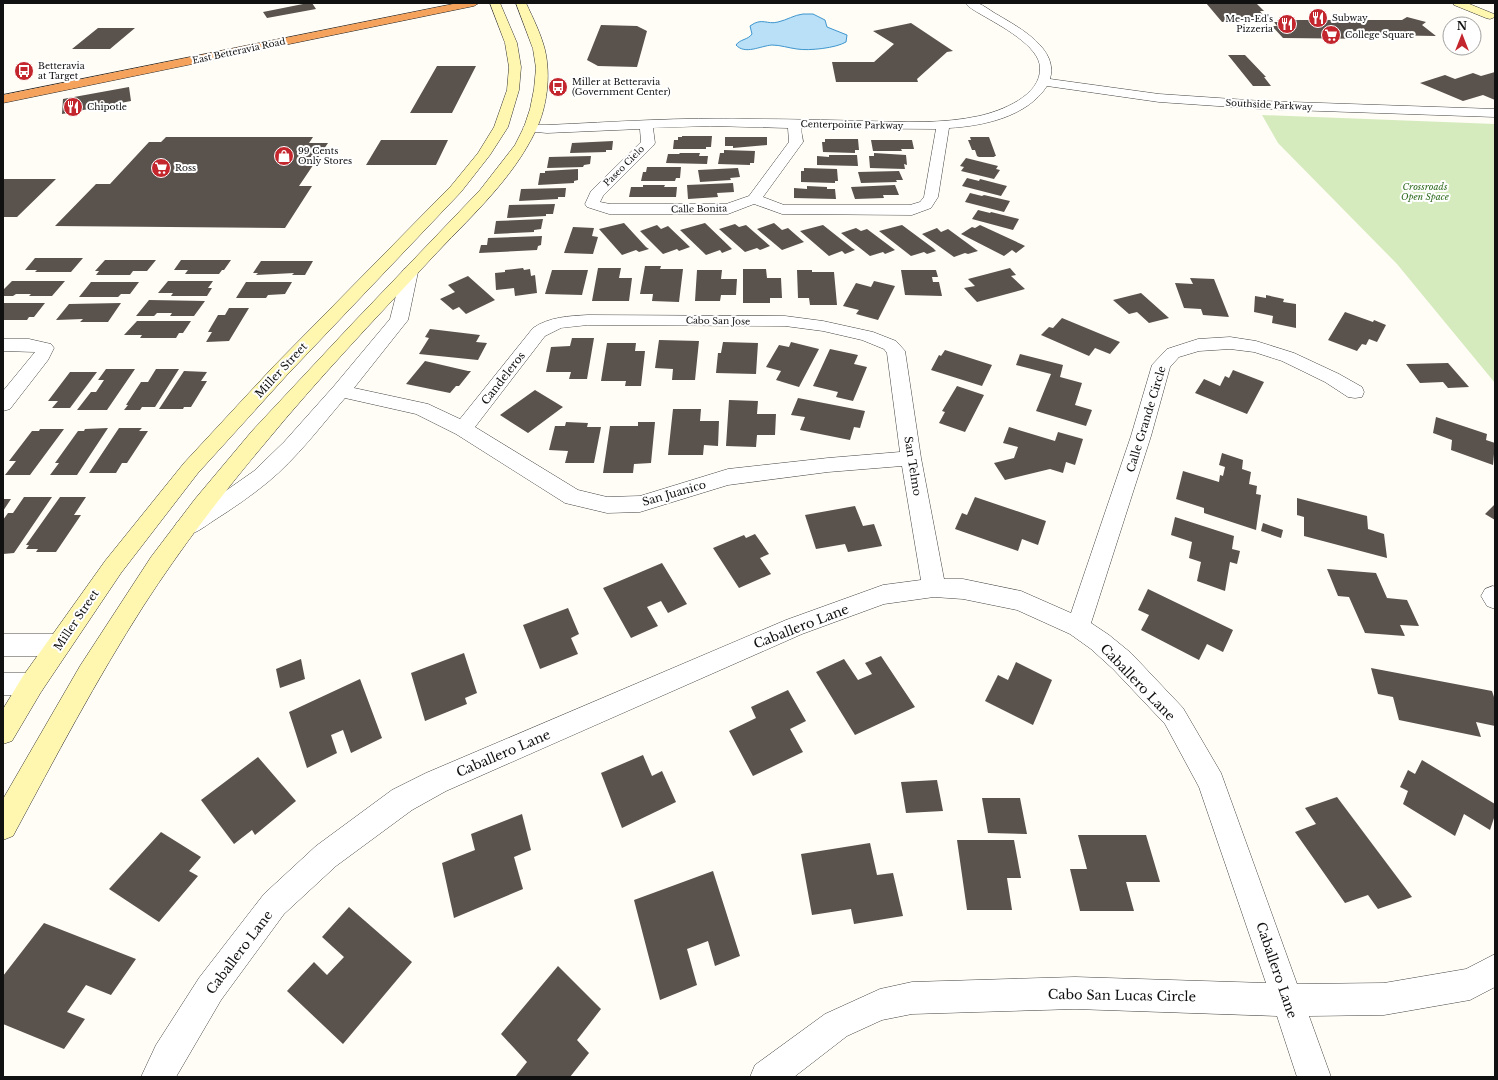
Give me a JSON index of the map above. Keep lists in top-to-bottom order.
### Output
{
  "streets": {
    "highway": ["East Betteravia Road"],
    "street": [
      "Southside Parkway",
      "Centerpointe Parkway",
      "Paseo Cielo",
      "Calle Bonita",
      "Cabo San Jose",
      "Miller Street",
      "Candeleros",
      "Calle Grande Circle",
      "San Telmo",
      "San Juanico",
      "Caballero Lane",
      "Cabo San Lucas Circle"
    ]
  },
  "crossings": [
    ["Southside Parkway", "Centerpointe Parkway"],
    ["Centerpointe Parkway", "Paseo Cielo"],
    ["Paseo Cielo", "Calle Bonita"],
    ["Cabo San Jose", "Candeleros"],
    ["Cabo San Jose", "San Telmo"],
    ["Candeleros", "San Juanico"],
    ["Calle Grande Circle", "Caballero Lane"],
    ["San Telmo", "San Juanico"],
    ["San Telmo", "Caballero Lane"],
    ["Caballero Lane", "Cabo San Lucas Circle"]
  ],
  "parks": ["Crossroads Open Space"],
  "places": {
    "restaurant": ["Subway", "Me-n-Ed's Pizzeria", "Chipotle"],
    "supermarket": ["College Square", "Ross"],
    "bus stop": ["Betteravia at Target", "Miller at Betteravia (Government Center)"],
    "shop": ["99 Cents Only Stores"]
  },
  "north": "top"
}
